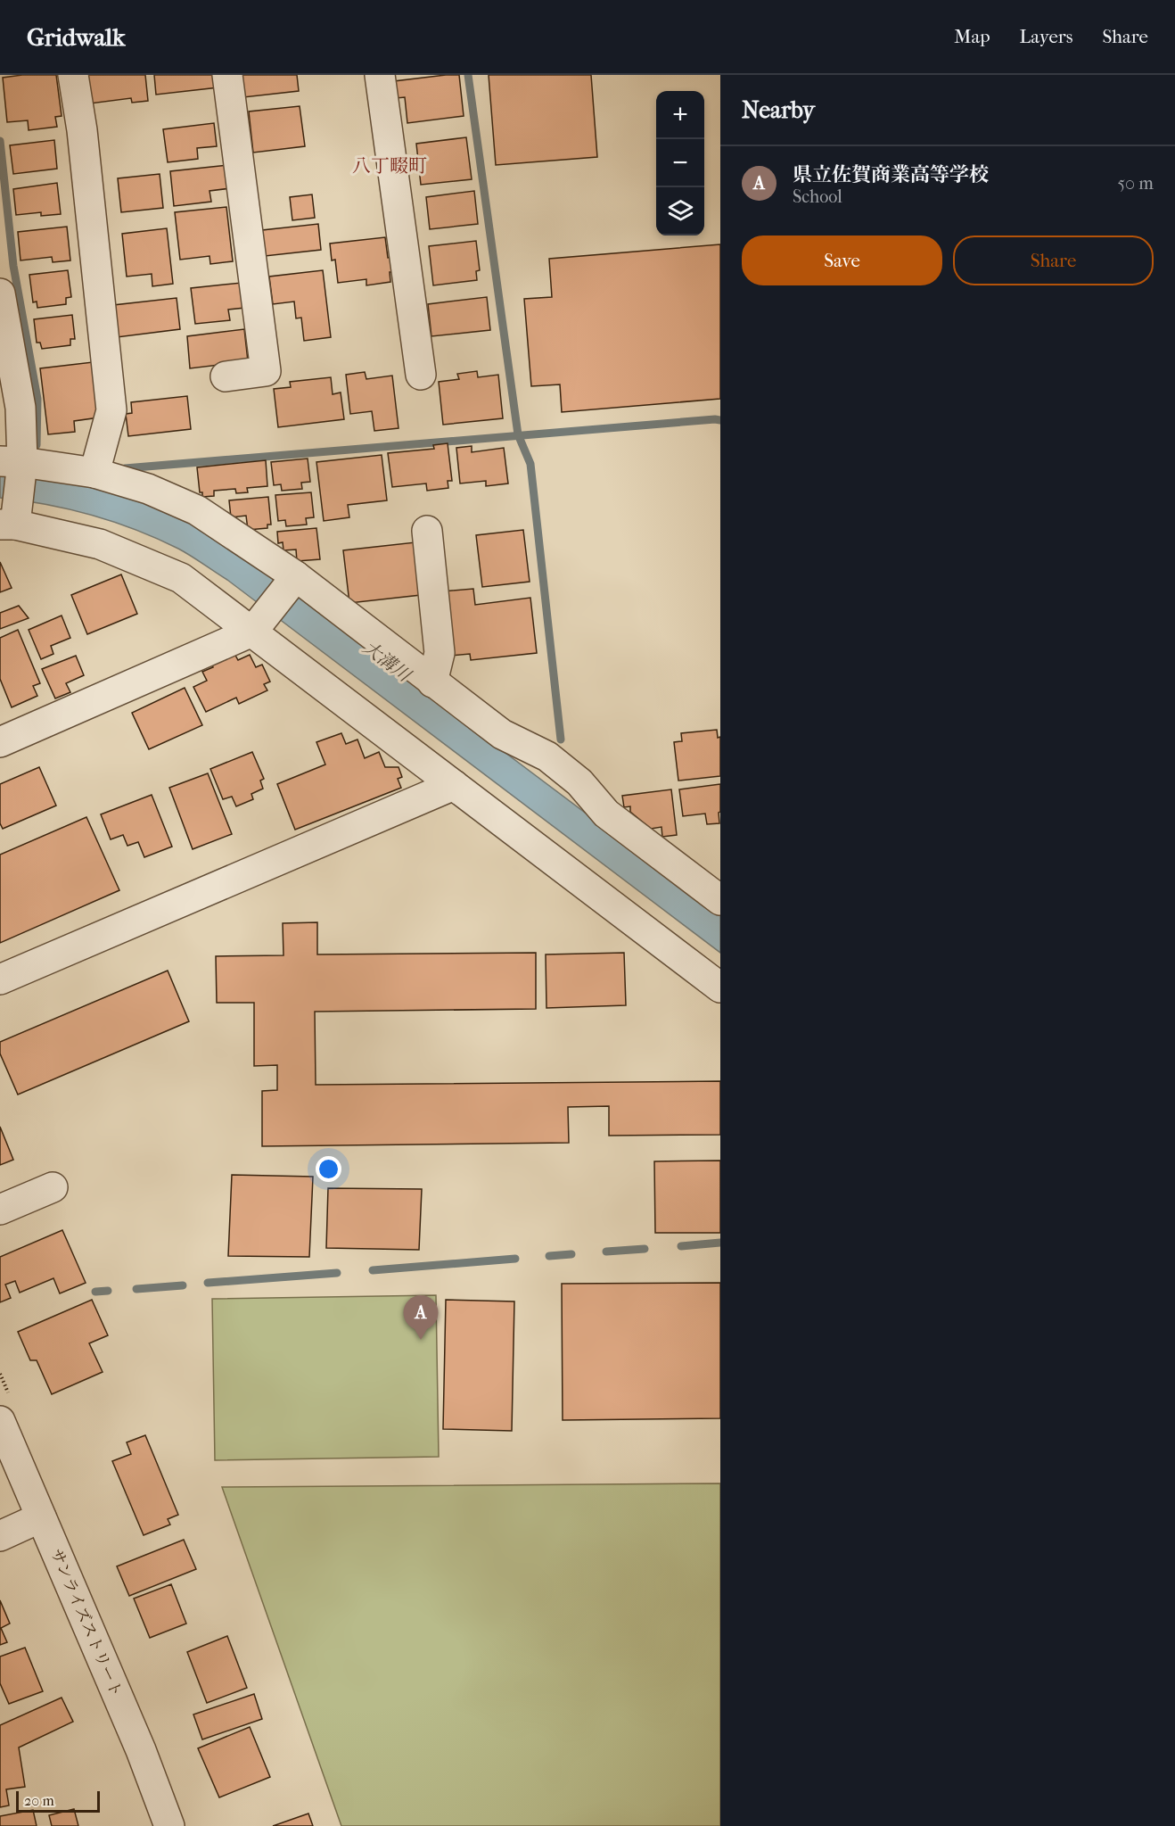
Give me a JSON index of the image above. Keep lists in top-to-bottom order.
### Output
{
  "streets": {
    "street": ["サンライズストリート"]
  },
  "districts": ["八丁畷町"],
  "water": ["大溝川"],
  "scale_bar": "20 m",
  "page": {
    "header": "Gridwalk",
    "nav": ["Map", "Layers", "Share"],
    "heading": "Nearby",
    "map_buttons": ["+", "−"],
    "list": [
      {
        "mark": "A",
        "name": "県立佐賀商業高等学校",
        "note": "School",
        "value": "50 m"
      }
    ],
    "buttons": ["Save", "Share"],
    "pins": "A",
    "scale": "20 m"
  }
}
